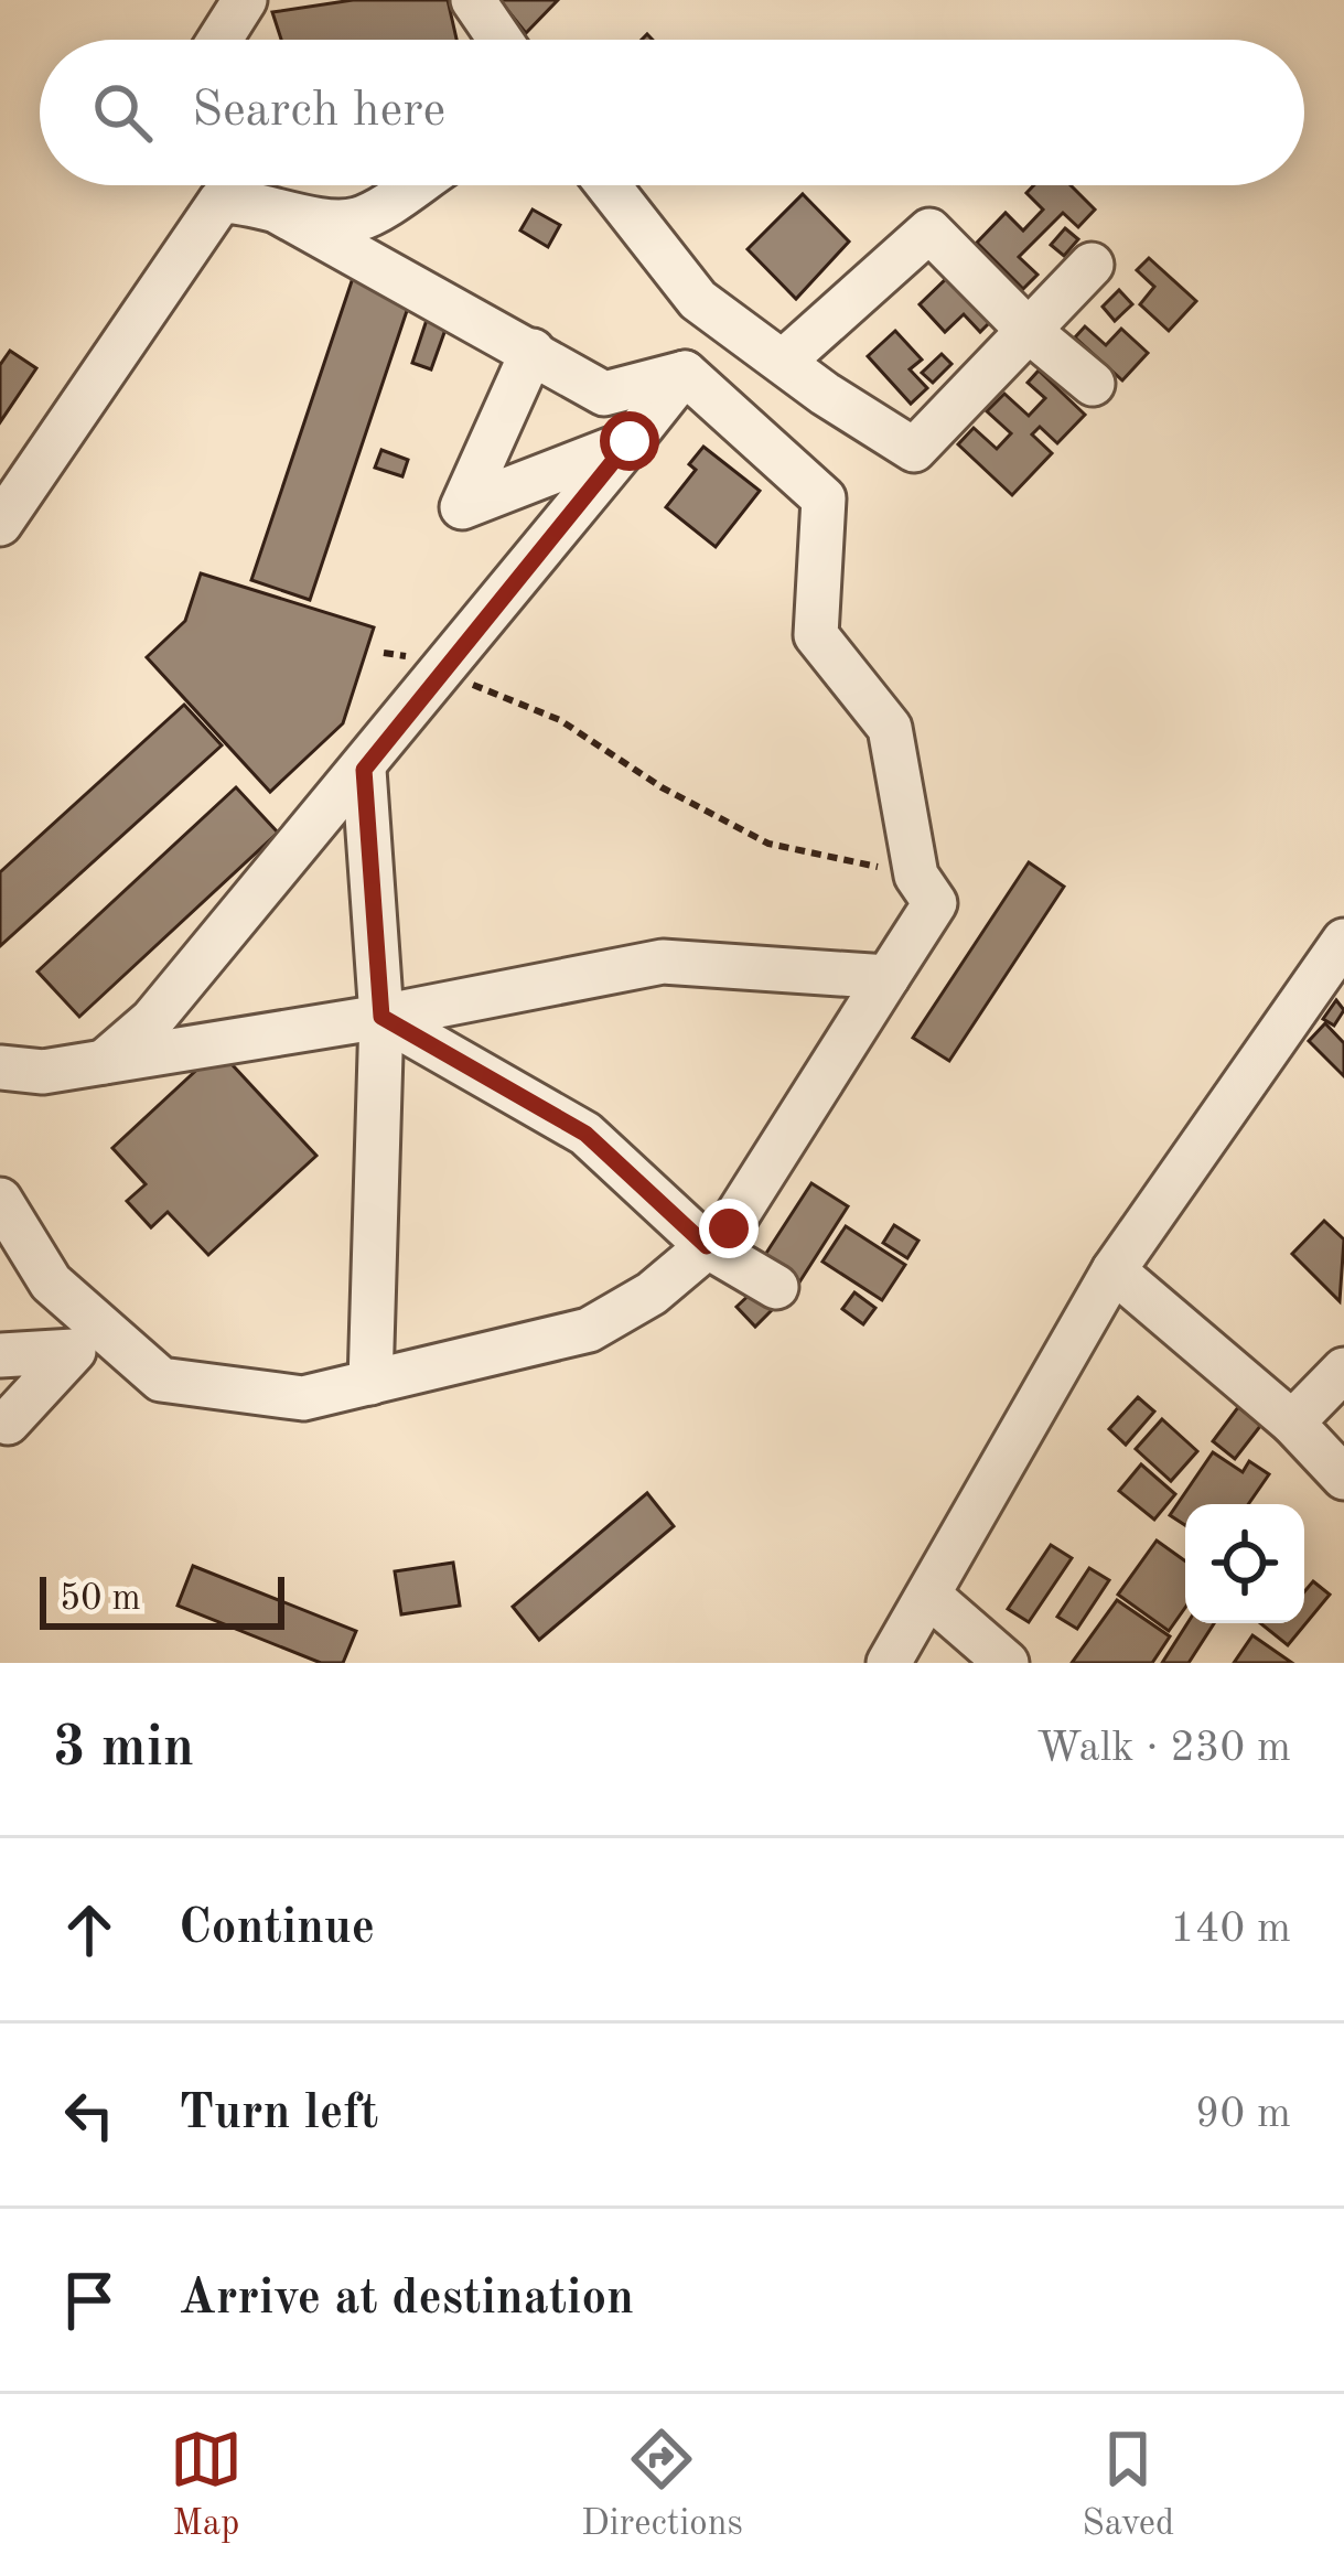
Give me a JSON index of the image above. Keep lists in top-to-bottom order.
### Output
{
  "scale_bar": "50 m",
  "page": {
    "search": "Search here",
    "scale": "50 m",
    "heading": ["3 min", "Walk · 230 m"],
    "list": [
      ["Continue", "140 m"],
      ["Turn left", "90 m"],
      "Arrive at destination"
    ],
    "nav": ["Map", "Directions", "Saved"]
  }
}
